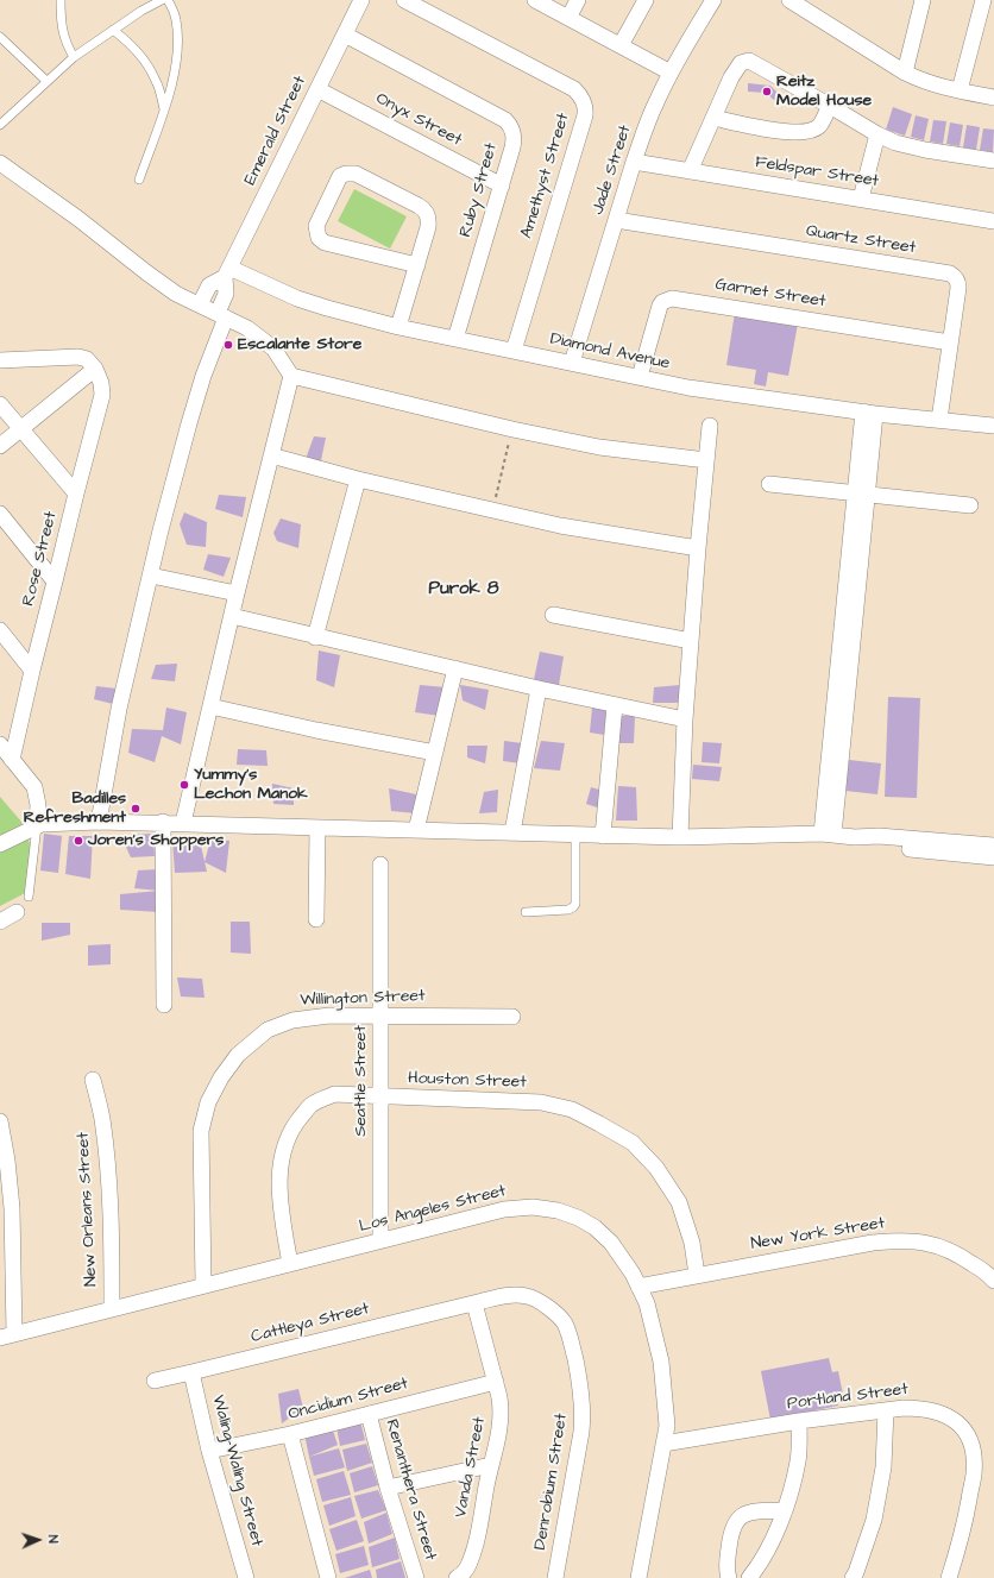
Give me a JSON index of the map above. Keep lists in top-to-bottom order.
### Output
{
  "streets": {
    "street": [
      "Onyx Street",
      "Emerald Street",
      "Jade Street",
      "Feldspar Street",
      "Amethyst Street",
      "Ruby Street",
      "Quartz Street",
      "Garnet Street",
      "Diamond Avenue",
      "Rose Street",
      "Willington Street",
      "Seattle Street",
      "Houston Street",
      "New Orleans Street",
      "Los Angeles Street",
      "New York Street",
      "Cattleya Street",
      "Portland Street",
      "Oncidium Street",
      "Vanda Street",
      "Waling-Waling Street",
      "Denrobium Street",
      "Renanthera Street"
    ]
  },
  "crossings": [
    ["Onyx Street", "Emerald Street"],
    ["Onyx Street", "Ruby Street"],
    ["Emerald Street", "Ruby Street"],
    ["Emerald Street", "Diamond Avenue"],
    ["Jade Street", "Feldspar Street"],
    ["Jade Street", "Quartz Street"],
    ["Jade Street", "Diamond Avenue"],
    ["Amethyst Street", "Diamond Avenue"],
    ["Ruby Street", "Diamond Avenue"],
    ["Quartz Street", "Garnet Street"],
    ["Quartz Street", "Diamond Avenue"],
    ["Garnet Street", "Diamond Avenue"],
    ["Willington Street", "Seattle Street"],
    ["Willington Street", "Los Angeles Street"],
    ["Seattle Street", "Houston Street"],
    ["Seattle Street", "Los Angeles Street"],
    ["Houston Street", "Los Angeles Street"],
    ["Houston Street", "New York Street"],
    ["New Orleans Street", "Los Angeles Street"],
    ["Los Angeles Street", "New York Street"],
    ["Los Angeles Street", "Portland Street"],
    ["Cattleya Street", "Vanda Street"],
    ["Cattleya Street", "Waling-Waling Street"],
    ["Cattleya Street", "Denrobium Street"],
    ["Oncidium Street", "Vanda Street"],
    ["Oncidium Street", "Waling-Waling Street"],
    ["Oncidium Street", "Renanthera Street"],
    ["Vanda Street", "Denrobium Street"]
  ],
  "districts": ["Purok 8"],
  "places": [
    "Reitz Model House",
    "Escalante Store",
    "Yummy's Lechon Manok",
    "Badilles Refreshment",
    "Joren's Shoppers"
  ],
  "north": "right"
}
